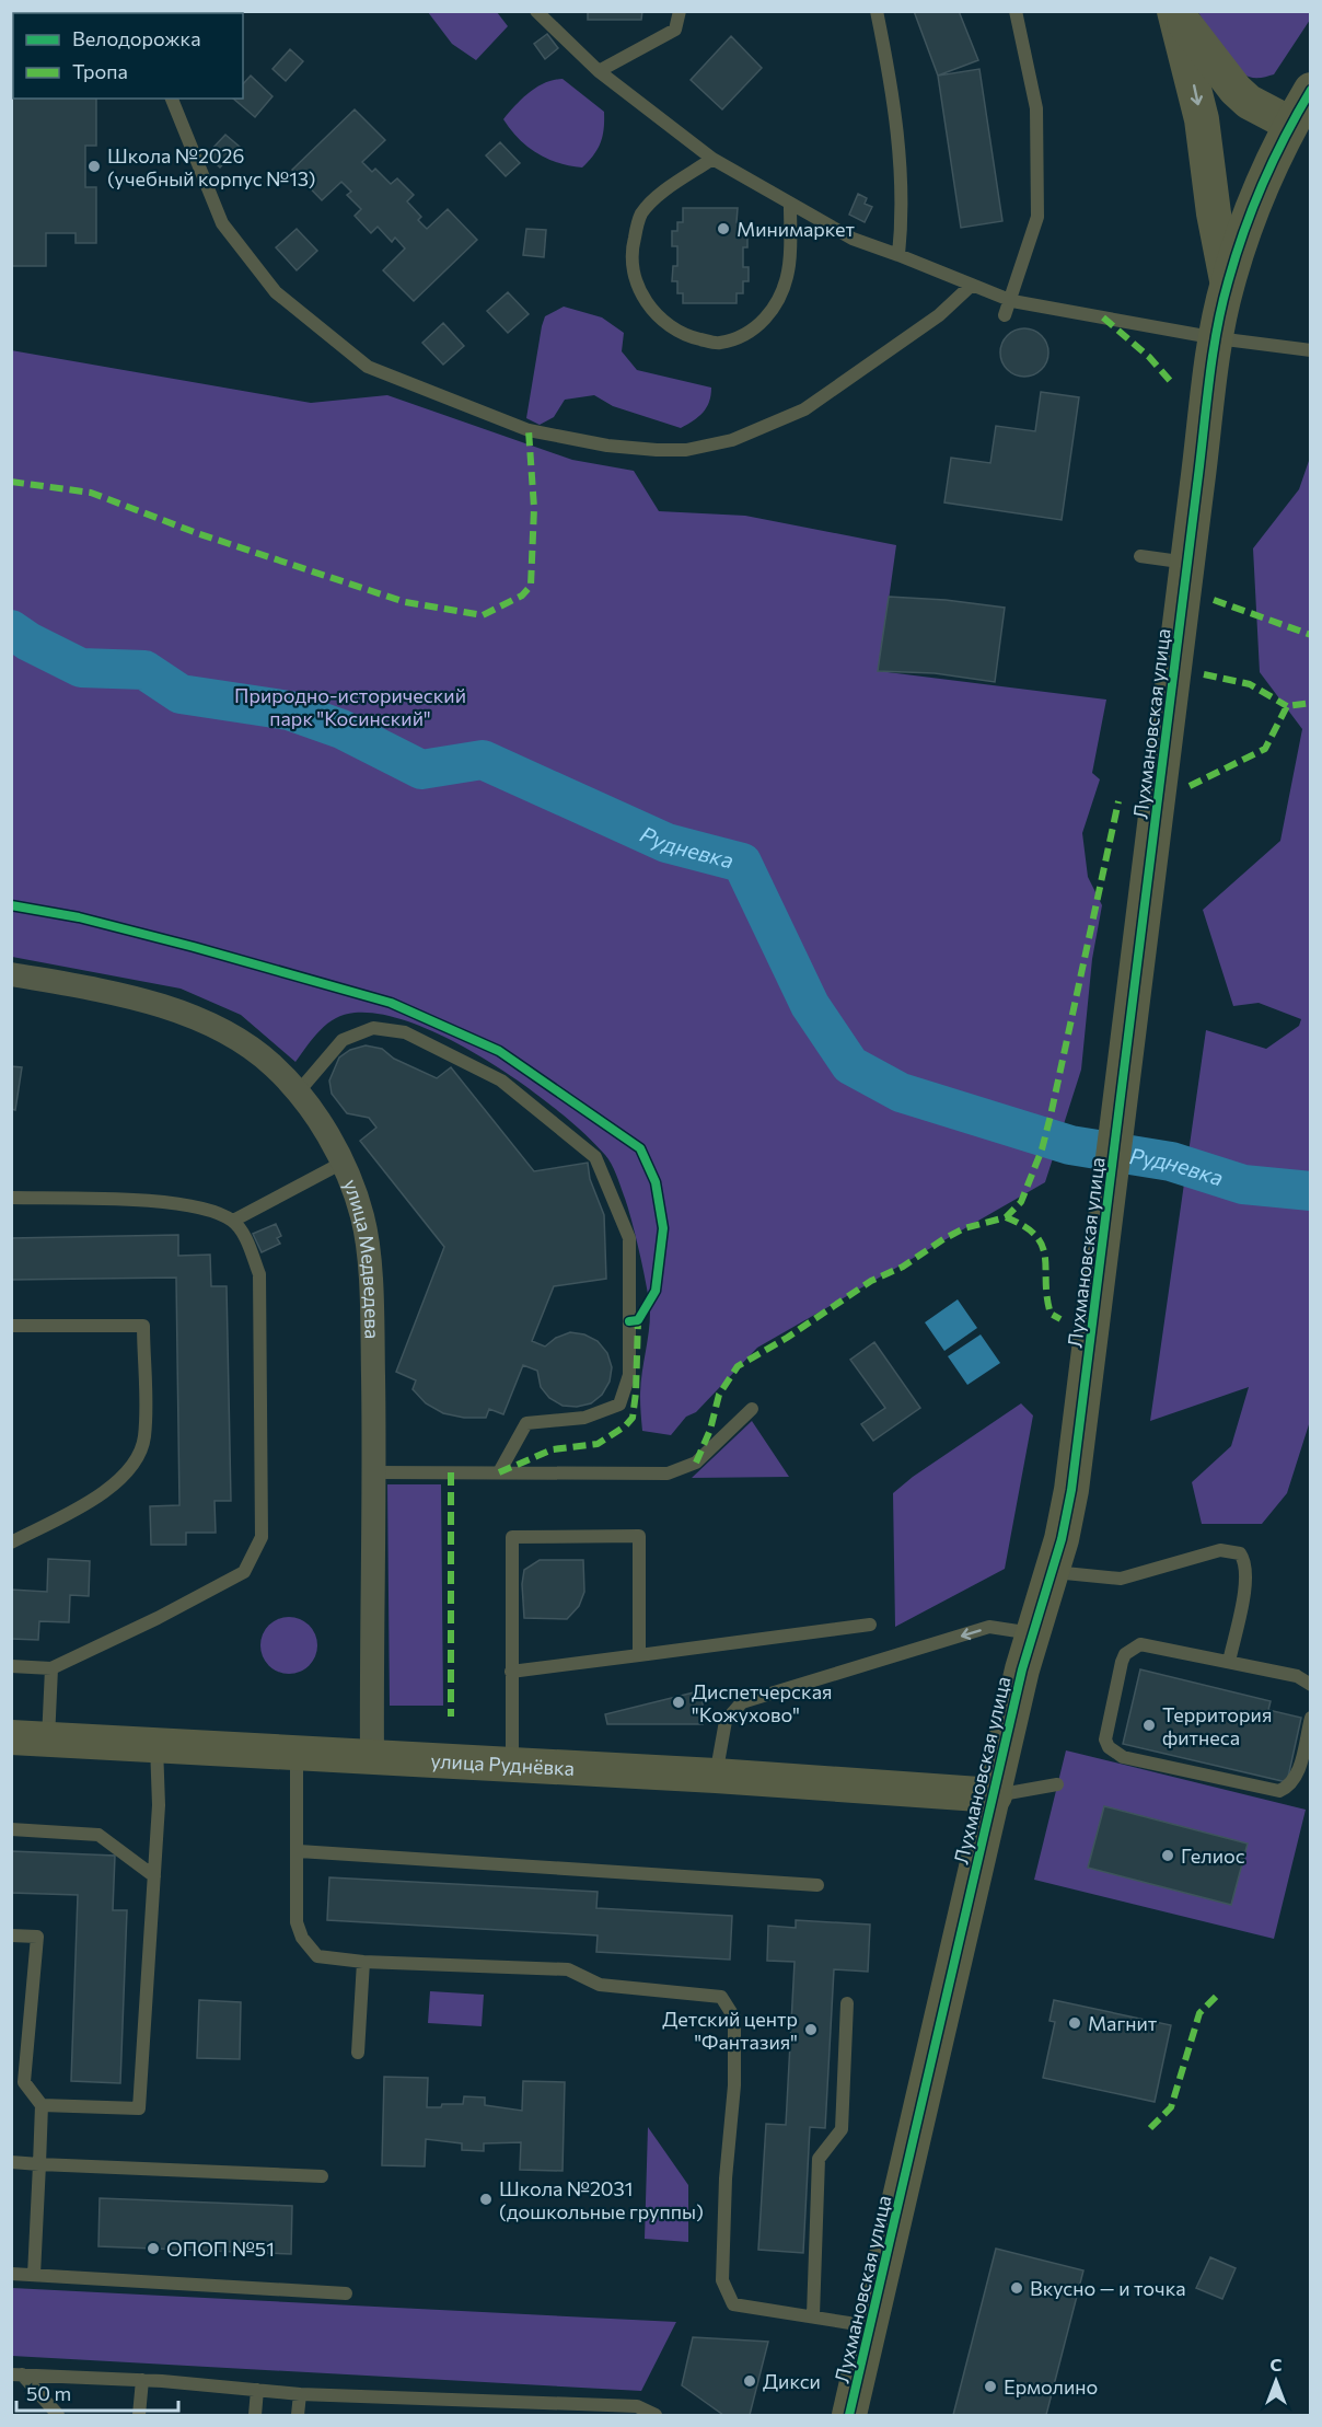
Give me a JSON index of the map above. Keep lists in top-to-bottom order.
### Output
{
  "streets": {
    "street": ["Лухмановская улица", "улица Медведева", "улица Руднёвка"]
  },
  "crossings": [
    ["Лухмановская улица", "улица Руднёвка"],
    ["улица Медведева", "улица Руднёвка"]
  ],
  "water": ["Рудневка"],
  "parks": ["Природно-исторический парк \"Косинский\""],
  "places": [
    "Школа №2026 (учебный корпус №13)",
    "Минимаркет",
    "Диспетчерская \"Кожухово\"",
    "Территория фитнеса",
    "Гелиос",
    "Магнит",
    "Детский центр \"Фантазия\"",
    "Школа №2031 (дошкольные группы)",
    "ОПОП №51",
    "Вкусно — и точка",
    "Дикси",
    "Ермолино"
  ],
  "legend": ["Велодорожка", "Тропа"],
  "scale_bar": "50 m",
  "north": "top"
}
